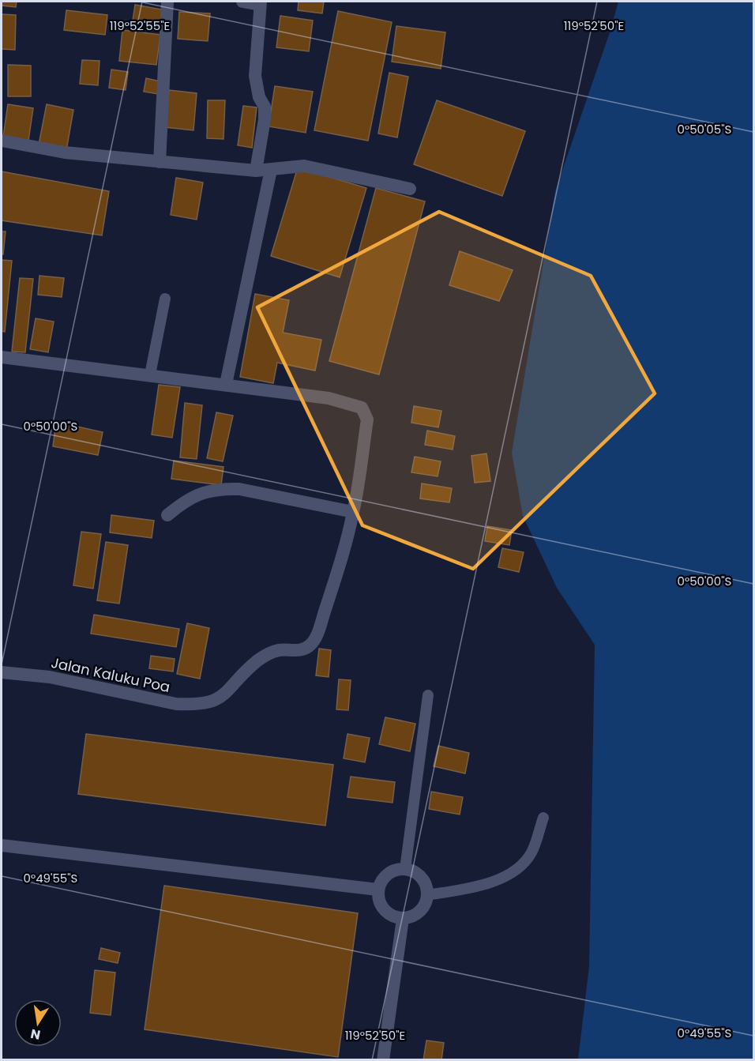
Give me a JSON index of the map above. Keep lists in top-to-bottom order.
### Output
{
  "streets": {
    "street": ["Jalan Kaluku Poa"]
  },
  "north": "bottom",
  "coordinates": [
    "119°52'55\"E",
    "119°52'50\"E",
    "0°50'05\"S",
    "0°50'00\"S",
    "0°49'55\"S"
  ]
}
